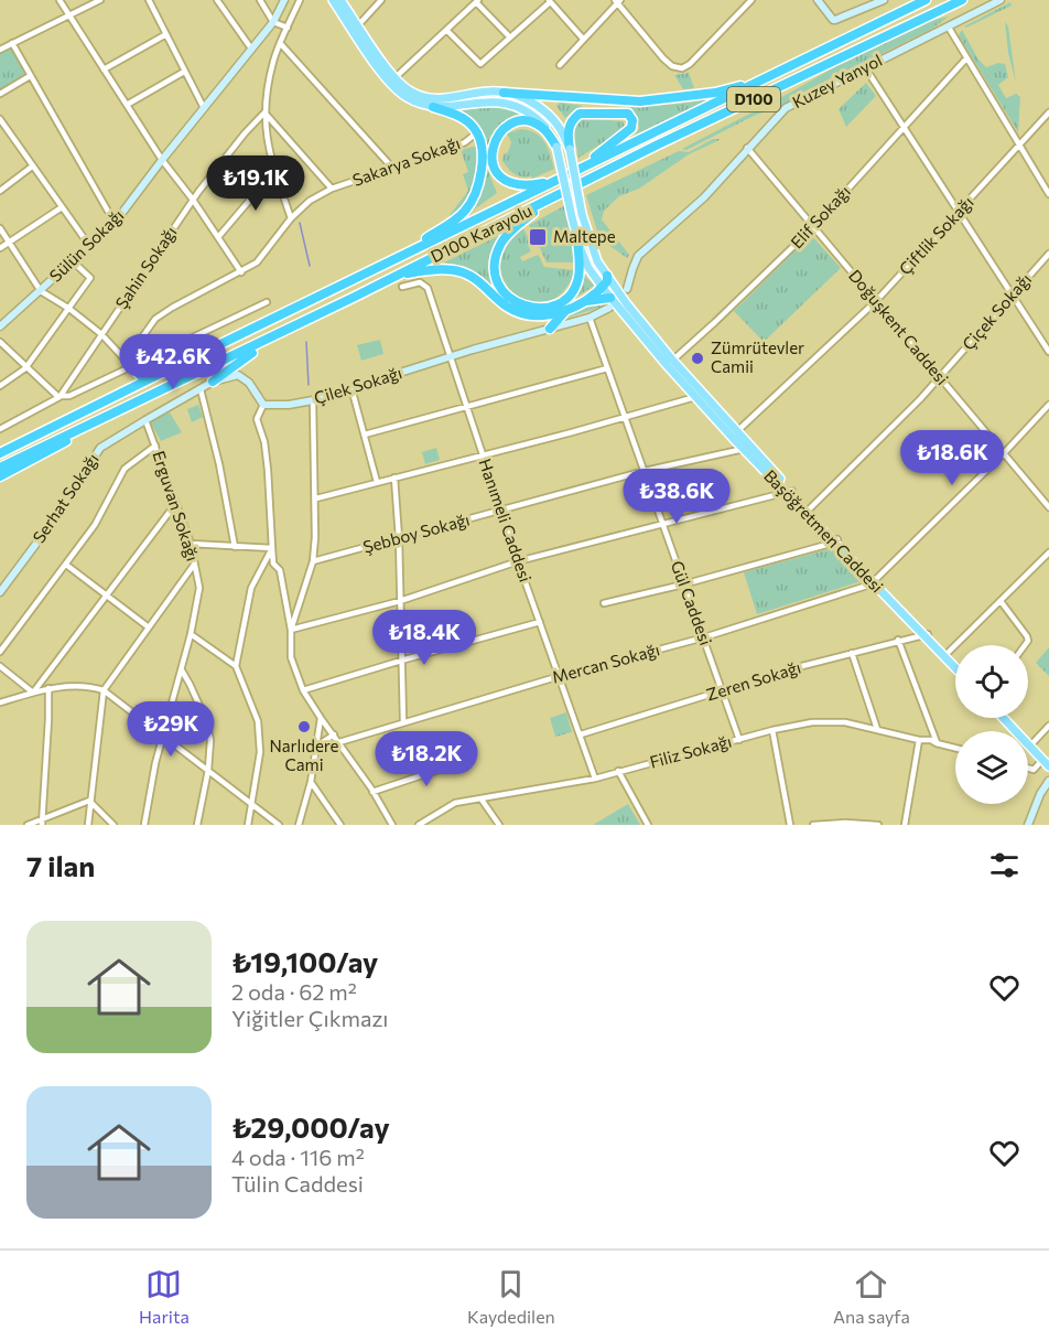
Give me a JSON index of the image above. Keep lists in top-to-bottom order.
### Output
{
  "streets": {
    "highway": ["D100", "D100 Karayolu"],
    "main road": [
      "Kuzey Yanyol",
      "Sülün Sokağı",
      "Çilek Sokağı",
      "Serhat Sokağı",
      "Başöğretmen Caddesi"
    ],
    "street": [
      "Sakarya Sokağı",
      "Elif Sokağı",
      "Çiftlik Sokağı",
      "Şahin Sokağı",
      "Çiçek Sokağı",
      "Doğuşkent Caddesi",
      "Erguvan Sokağı",
      "Hanımeli Caddesi",
      "Şebboy Sokağı",
      "Gül Caddesi",
      "Mercan Sokağı",
      "Zeren Sokağı",
      "Filiz Sokağı"
    ]
  },
  "crossings": [
    ["Kuzey Yanyol", "Doğuşkent Caddesi"],
    ["Elif Sokağı", "Doğuşkent Caddesi"],
    ["Elif Sokağı", "Başöğretmen Caddesi"],
    ["Çiftlik Sokağı", "Doğuşkent Caddesi"],
    ["Çiftlik Sokağı", "Başöğretmen Caddesi"],
    ["Çiçek Sokağı", "Doğuşkent Caddesi"],
    ["Çiçek Sokağı", "Başöğretmen Caddesi"],
    ["Çilek Sokağı", "Hanımeli Caddesi"],
    ["Çilek Sokağı", "Başöğretmen Caddesi"],
    ["Çilek Sokağı", "Gül Caddesi"],
    ["Serhat Sokağı", "Erguvan Sokağı"],
    ["Hanımeli Caddesi", "Şebboy Sokağı"],
    ["Hanımeli Caddesi", "Mercan Sokağı"],
    ["Hanımeli Caddesi", "Zeren Sokağı"],
    ["Hanımeli Caddesi", "Filiz Sokağı"],
    ["Başöğretmen Caddesi", "Şebboy Sokağı"],
    ["Başöğretmen Caddesi", "Mercan Sokağı"],
    ["Başöğretmen Caddesi", "Zeren Sokağı"],
    ["Şebboy Sokağı", "Gül Caddesi"],
    ["Gül Caddesi", "Mercan Sokağı"],
    ["Gül Caddesi", "Zeren Sokağı"],
    ["Gül Caddesi", "Filiz Sokağı"]
  ],
  "places": {
    "transit": ["Maltepe"],
    "other": ["Zümrütevler Camii", "Narlıdere Cami"]
  },
  "page": {
    "price": [
      "₺19.1K",
      "₺42.6K",
      "₺18.6K",
      "₺38.6K",
      "₺18.4K",
      "₺29K",
      "₺18.2K"
    ],
    "heading": "7 ilan",
    "list": [
      {
        "name": "₺19,100/ay",
        "note": "2 oda · 62 m² · Yiğitler Çıkmazı"
      },
      {
        "name": "₺29,000/ay",
        "note": "4 oda · 116 m² · Tülin Caddesi"
      }
    ],
    "tabs": ["Harita", "Kaydedilen", "Ana sayfa"]
  }
}
